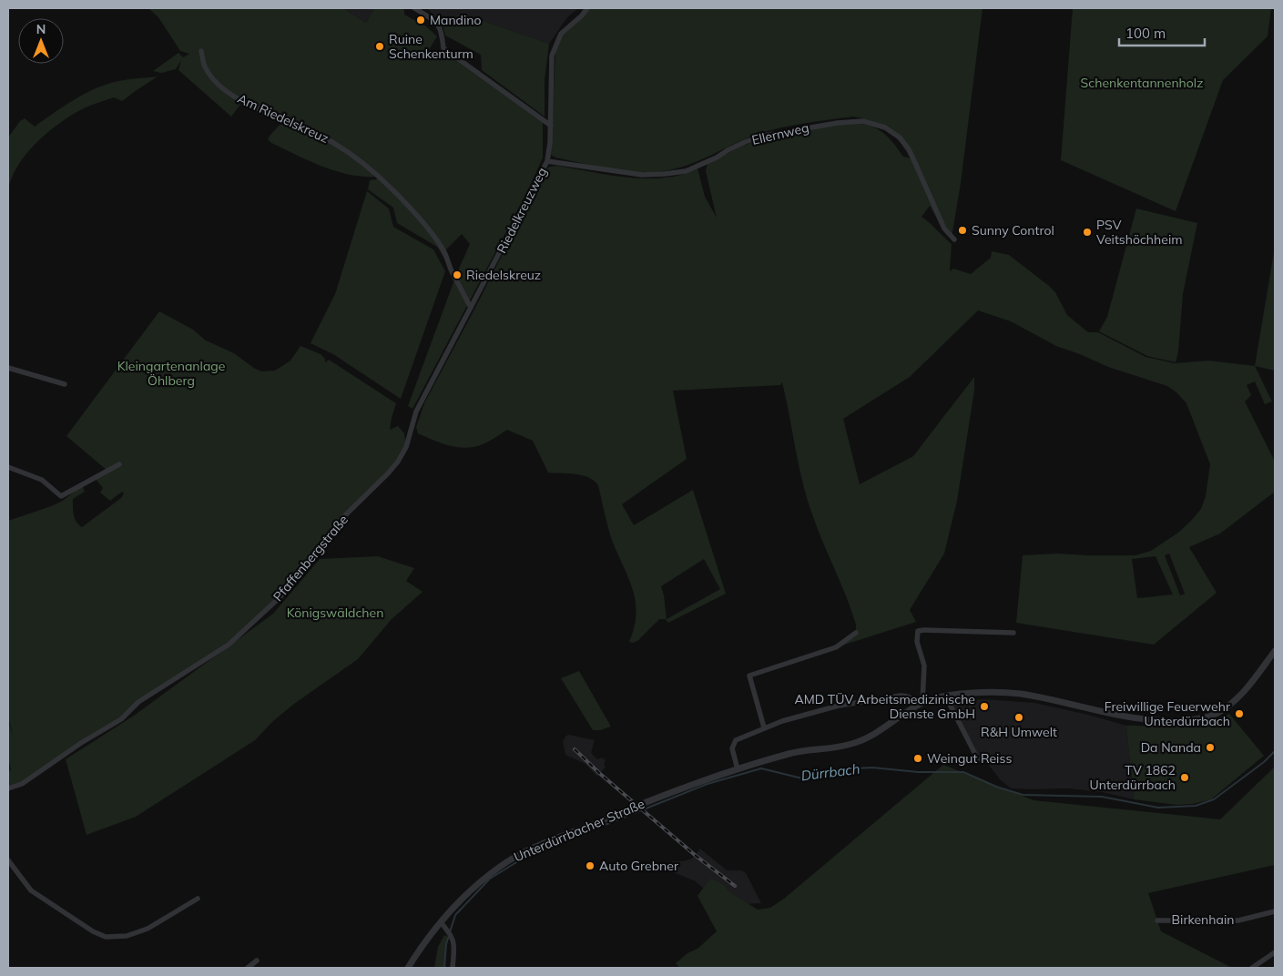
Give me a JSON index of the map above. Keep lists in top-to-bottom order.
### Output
{
  "streets": {
    "street": [
      "Am Riedelskreuz",
      "Ellernweg",
      "Riedelkreuzweg",
      "Pfaffenbergstraße",
      "Unterdürrbacher Straße",
      "Birkenhain"
    ]
  },
  "crossings": [
    ["Am Riedelskreuz", "Riedelkreuzweg"],
    ["Am Riedelskreuz", "Pfaffenbergstraße"],
    ["Ellernweg", "Riedelkreuzweg"],
    ["Riedelkreuzweg", "Pfaffenbergstraße"]
  ],
  "water": ["Dürrbach"],
  "parks": ["Schenkentannenholz", "Kleingartenanlage Öhlberg", "Königswäldchen"],
  "places": [
    "Mandino",
    "Ruine Schenkenturm",
    "Sunny Control",
    "PSV Veitshöchheim",
    "Riedelskreuz",
    "AMD TÜV Arbeitsmedizinische Dienste GmbH",
    "Freiwillige Feuerwehr Unterdürrbach",
    "R&H Umwelt",
    "Da Nanda",
    "Weingut Reiss",
    "TV 1862 Unterdürrbach",
    "Auto Grebner"
  ],
  "scale_bar": "100 m",
  "north": "top"
}
